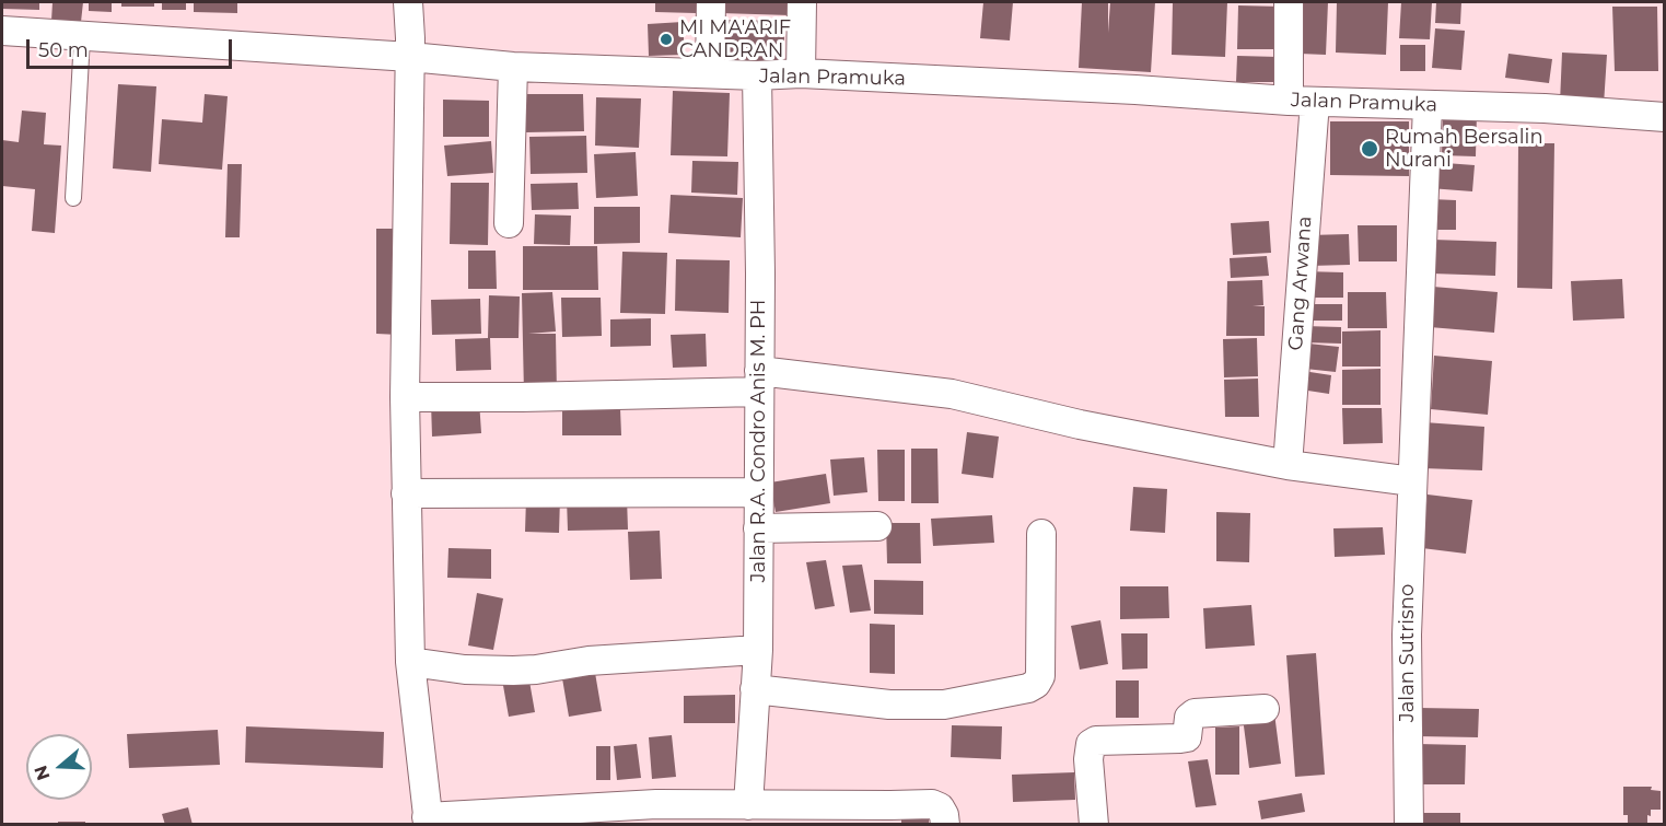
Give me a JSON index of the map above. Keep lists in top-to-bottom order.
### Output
{
  "streets": {
    "street": [
      "Jalan Pramuka",
      "Gang Arwana",
      "Jalan R.A. Condro Anis M. PH",
      "Jalan Sutrisno"
    ]
  },
  "crossings": [
    ["Jalan Pramuka", "Gang Arwana"],
    ["Jalan Pramuka", "Jalan R.A. Condro Anis M. PH"],
    ["Jalan Pramuka", "Jalan Sutrisno"]
  ],
  "places": ["MI MA'ARIF CANDRAN", "Rumah Bersalin Nurani"],
  "scale_bar": "50 m",
  "north": "left"
}
